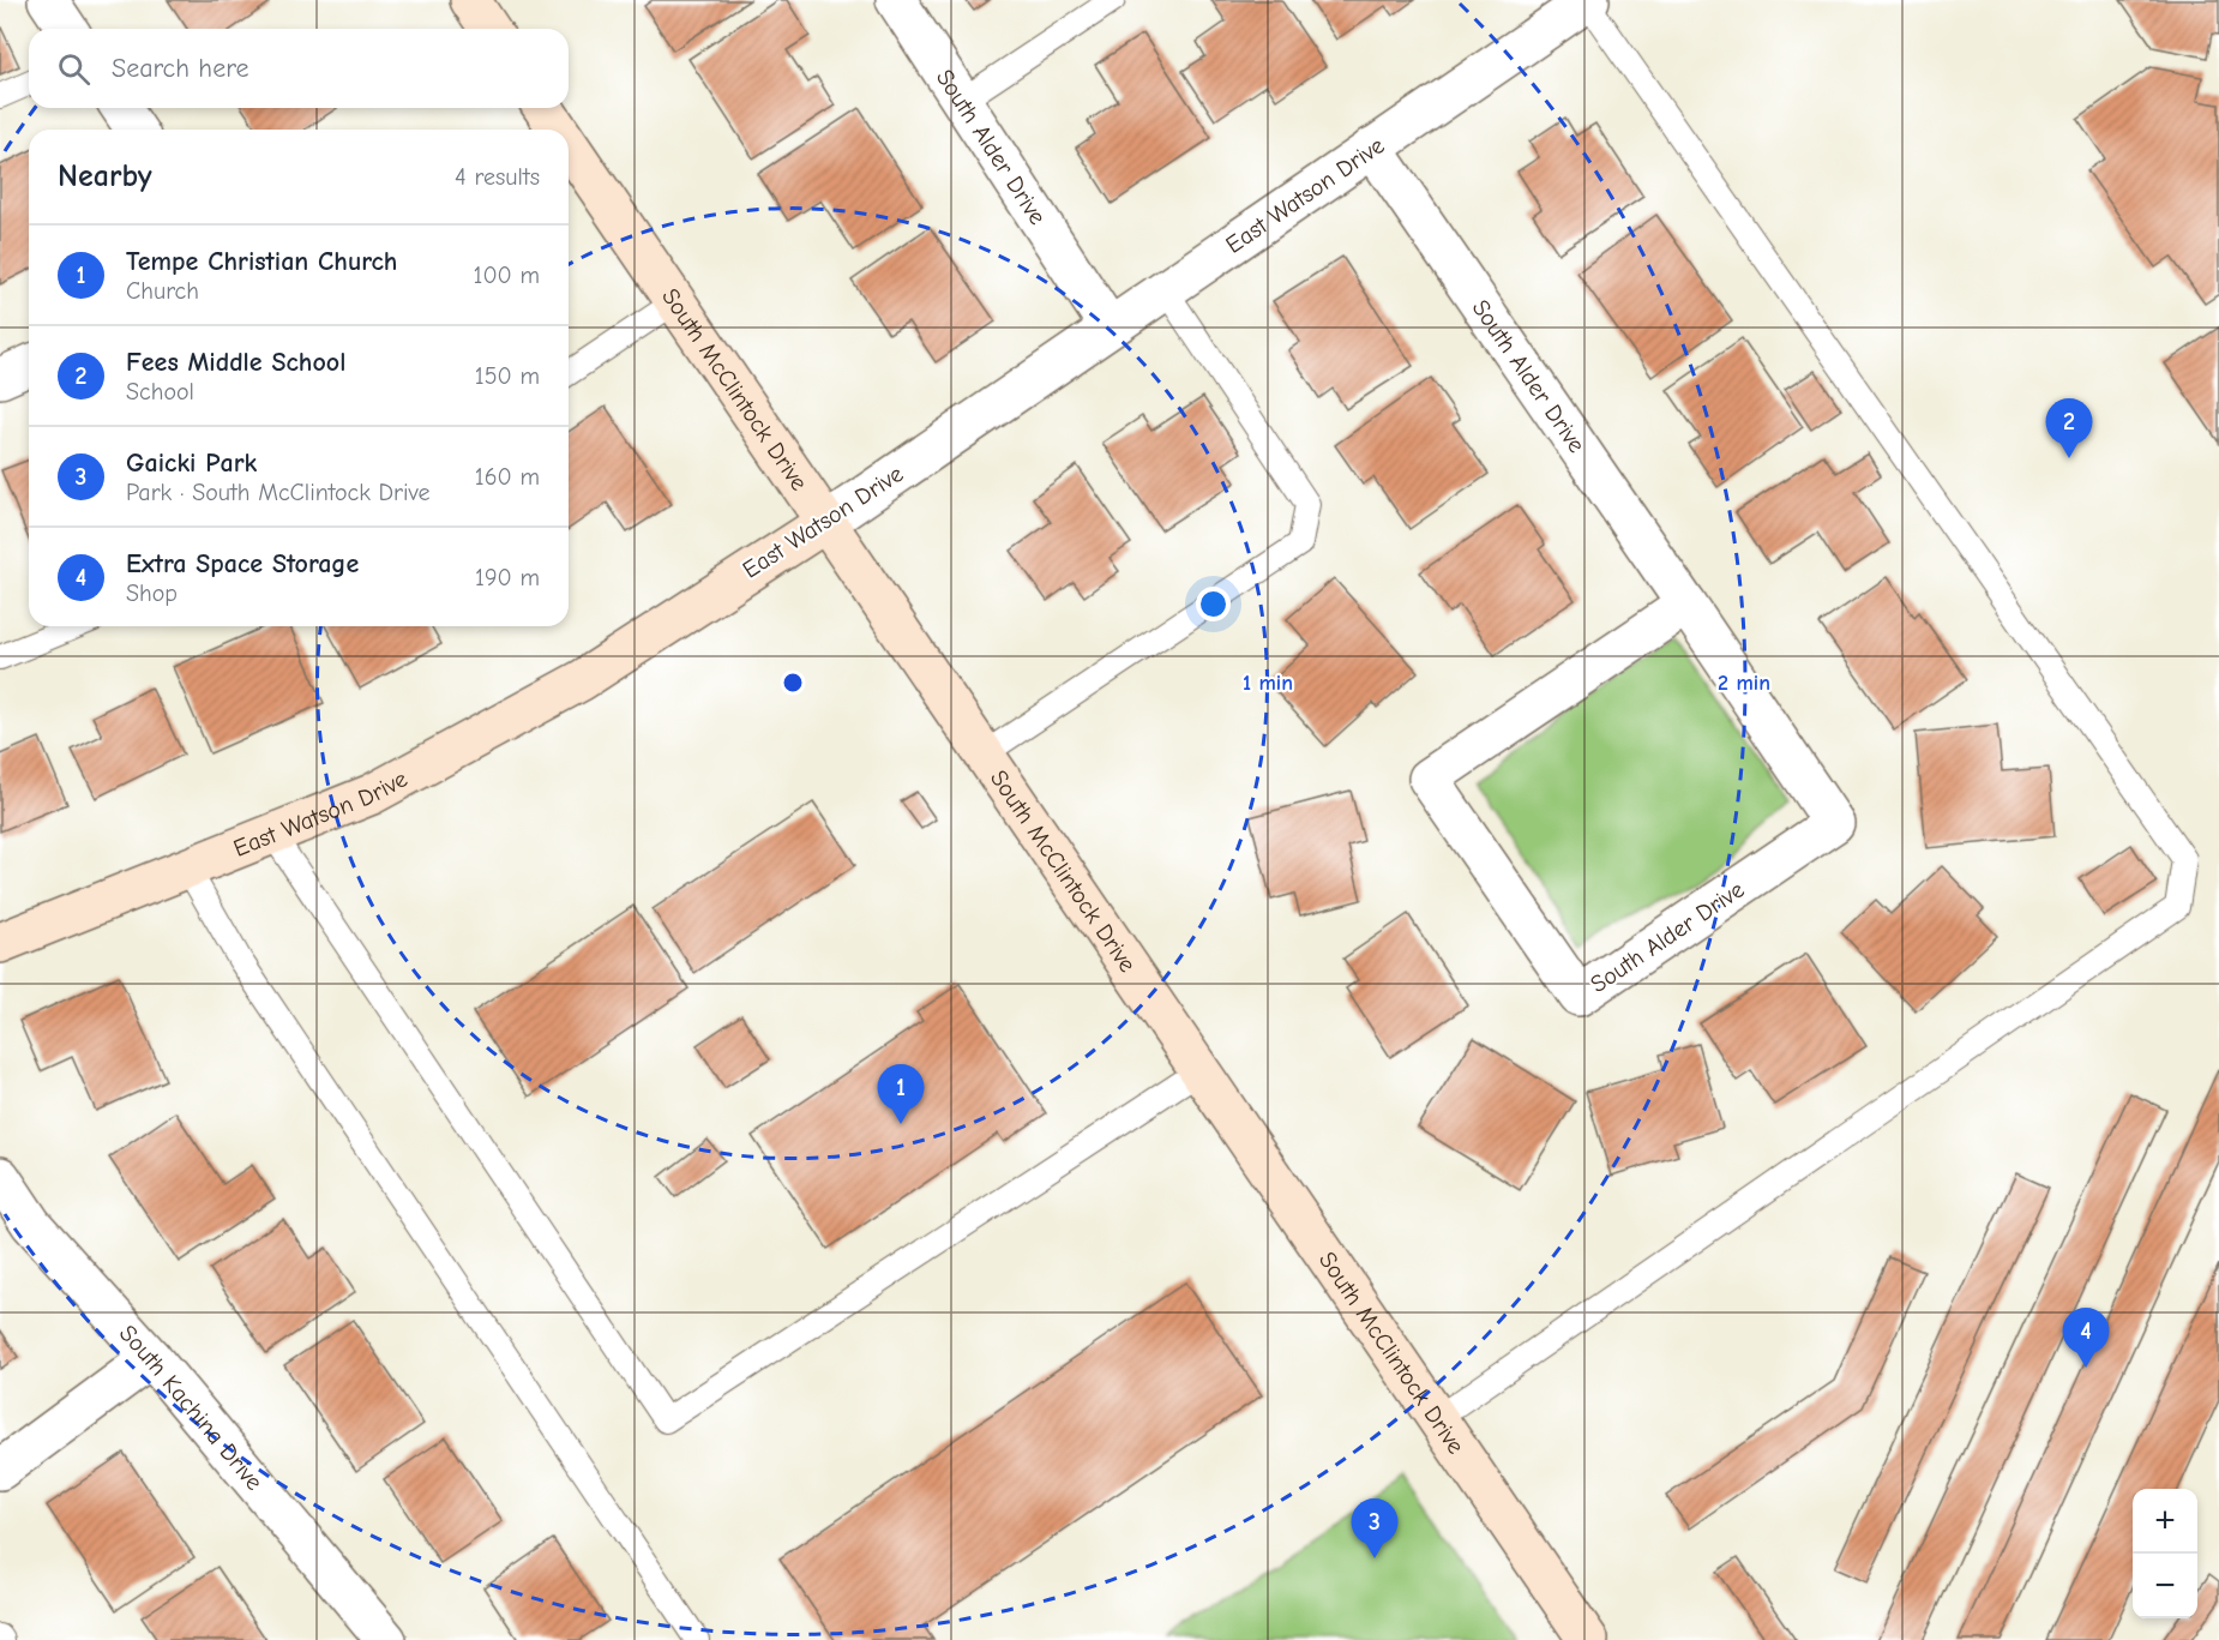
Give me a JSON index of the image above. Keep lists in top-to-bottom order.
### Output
{
  "streets": {
    "main road": ["East Watson Drive", "South McClintock Drive"],
    "street": ["South Alder Drive", "South Kachina Drive"]
  },
  "crossings": [
    ["South Alder Drive", "East Watson Drive"],
    ["East Watson Drive", "South McClintock Drive"]
  ],
  "page": {
    "search": "Search here",
    "heading": ["Nearby", "4 results"],
    "list": [
      {
        "mark": "1",
        "name": "Tempe Christian Church",
        "note": "Church",
        "value": "100 m"
      },
      {
        "mark": "2",
        "name": "Fees Middle School",
        "note": "School",
        "value": "150 m"
      },
      {
        "mark": "3",
        "name": "Gaicki Park",
        "note": "Park · South McClintock Drive",
        "value": "160 m"
      },
      {
        "mark": "4",
        "name": "Extra Space Storage",
        "note": "Shop",
        "value": "190 m"
      }
    ],
    "pins": [
      "2",
      "1",
      "4",
      "3"
    ],
    "map_buttons": ["+", "−"]
  },
  "rings": ["1 min", "2 min"]
}
